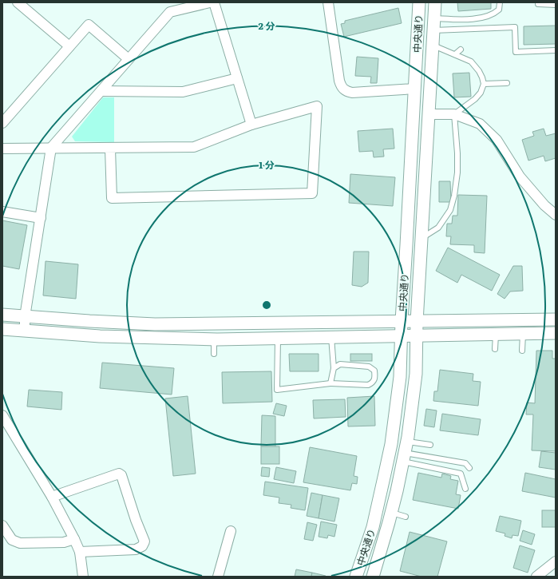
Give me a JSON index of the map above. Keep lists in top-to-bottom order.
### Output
{
  "streets": {
    "street": ["中央通り"]
  },
  "rings": ["2 分", "1 分"]
}
